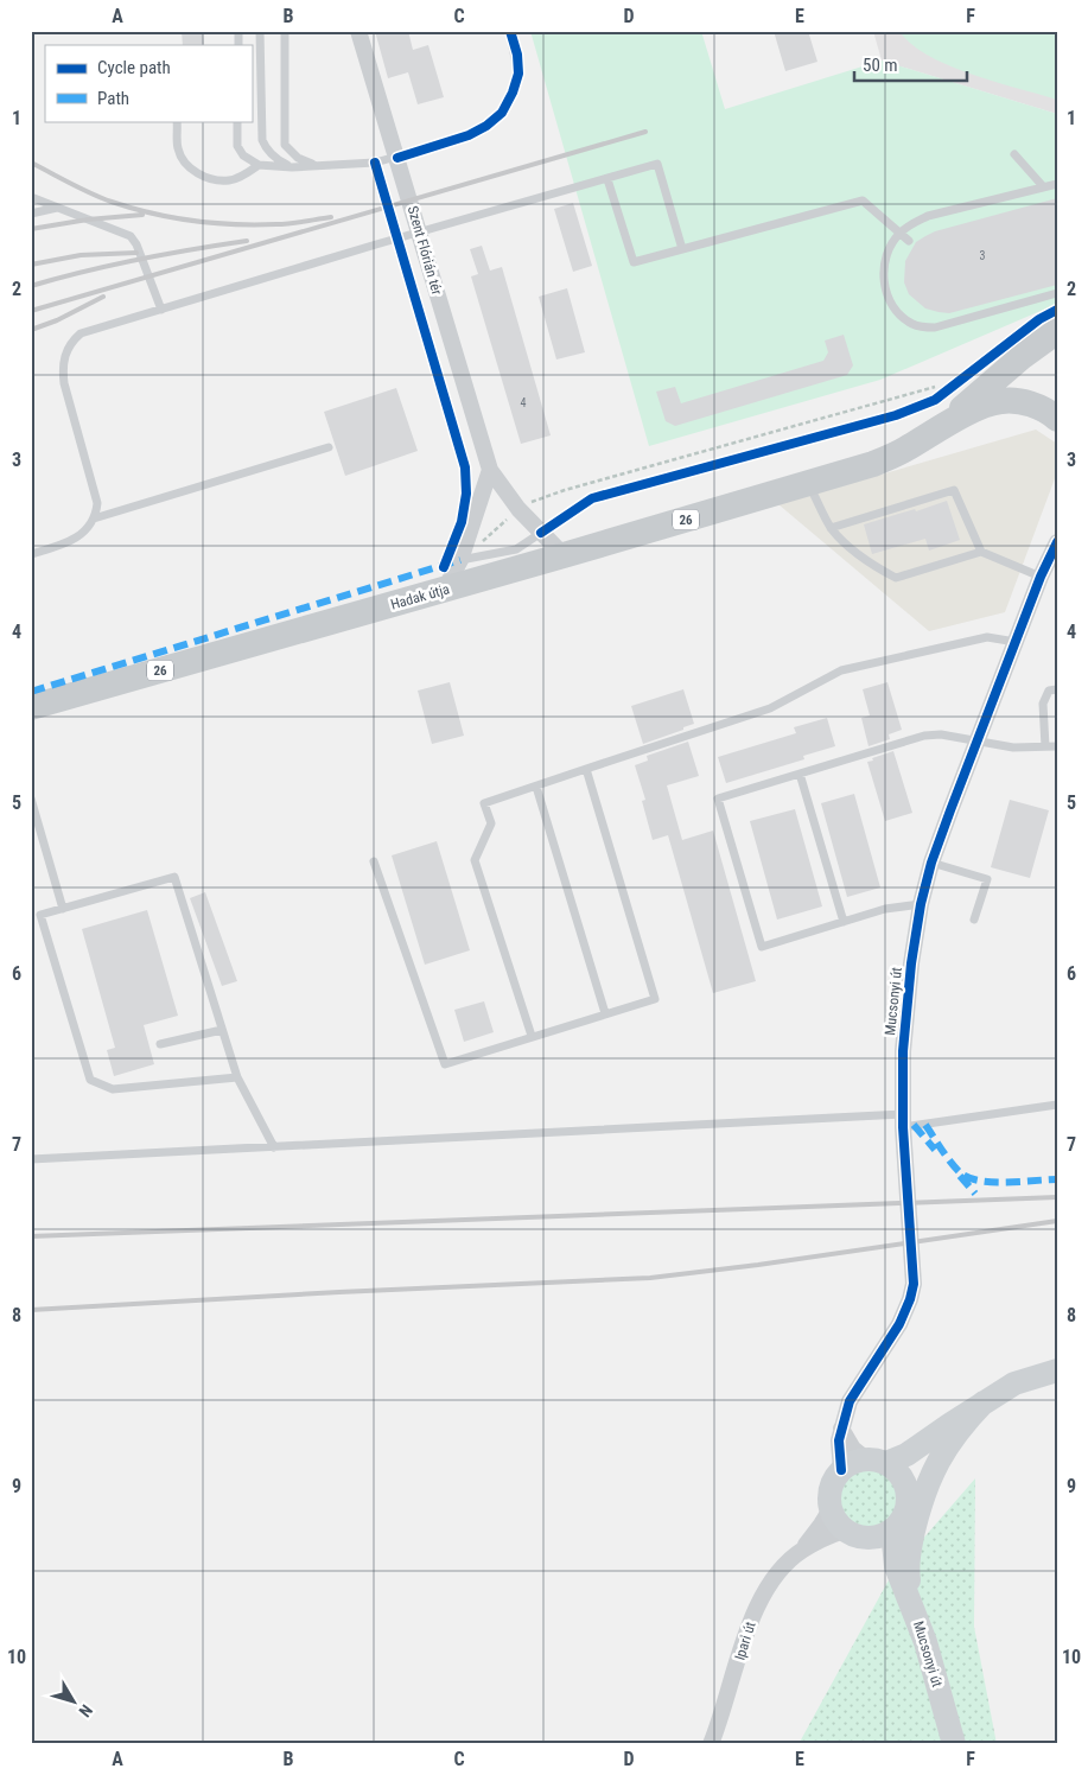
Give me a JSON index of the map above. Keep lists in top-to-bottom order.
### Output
{
  "streets": {
    "main road": ["26", "Hadak útja", "Mucsonyi út"],
    "street": ["Szent Flórián tér", "Ipari út"]
  },
  "crossings": [
    ["Szent Flórián tér", "Hadak útja"],
    ["26", "Hadak útja"],
    ["Mucsonyi út", "Ipari út"]
  ],
  "house_numbers": ["3", "4"],
  "legend": ["Cycle path", "Path"],
  "scale_bar": "50 m",
  "north": "bottom right",
  "grid": {
    "columns": [
      "A",
      "B",
      "C",
      "D",
      "E",
      "F"
    ],
    "rows": [
      "1",
      "2",
      "3",
      "4",
      "5",
      "6",
      "7",
      "8",
      "9",
      "10"
    ]
  }
}
